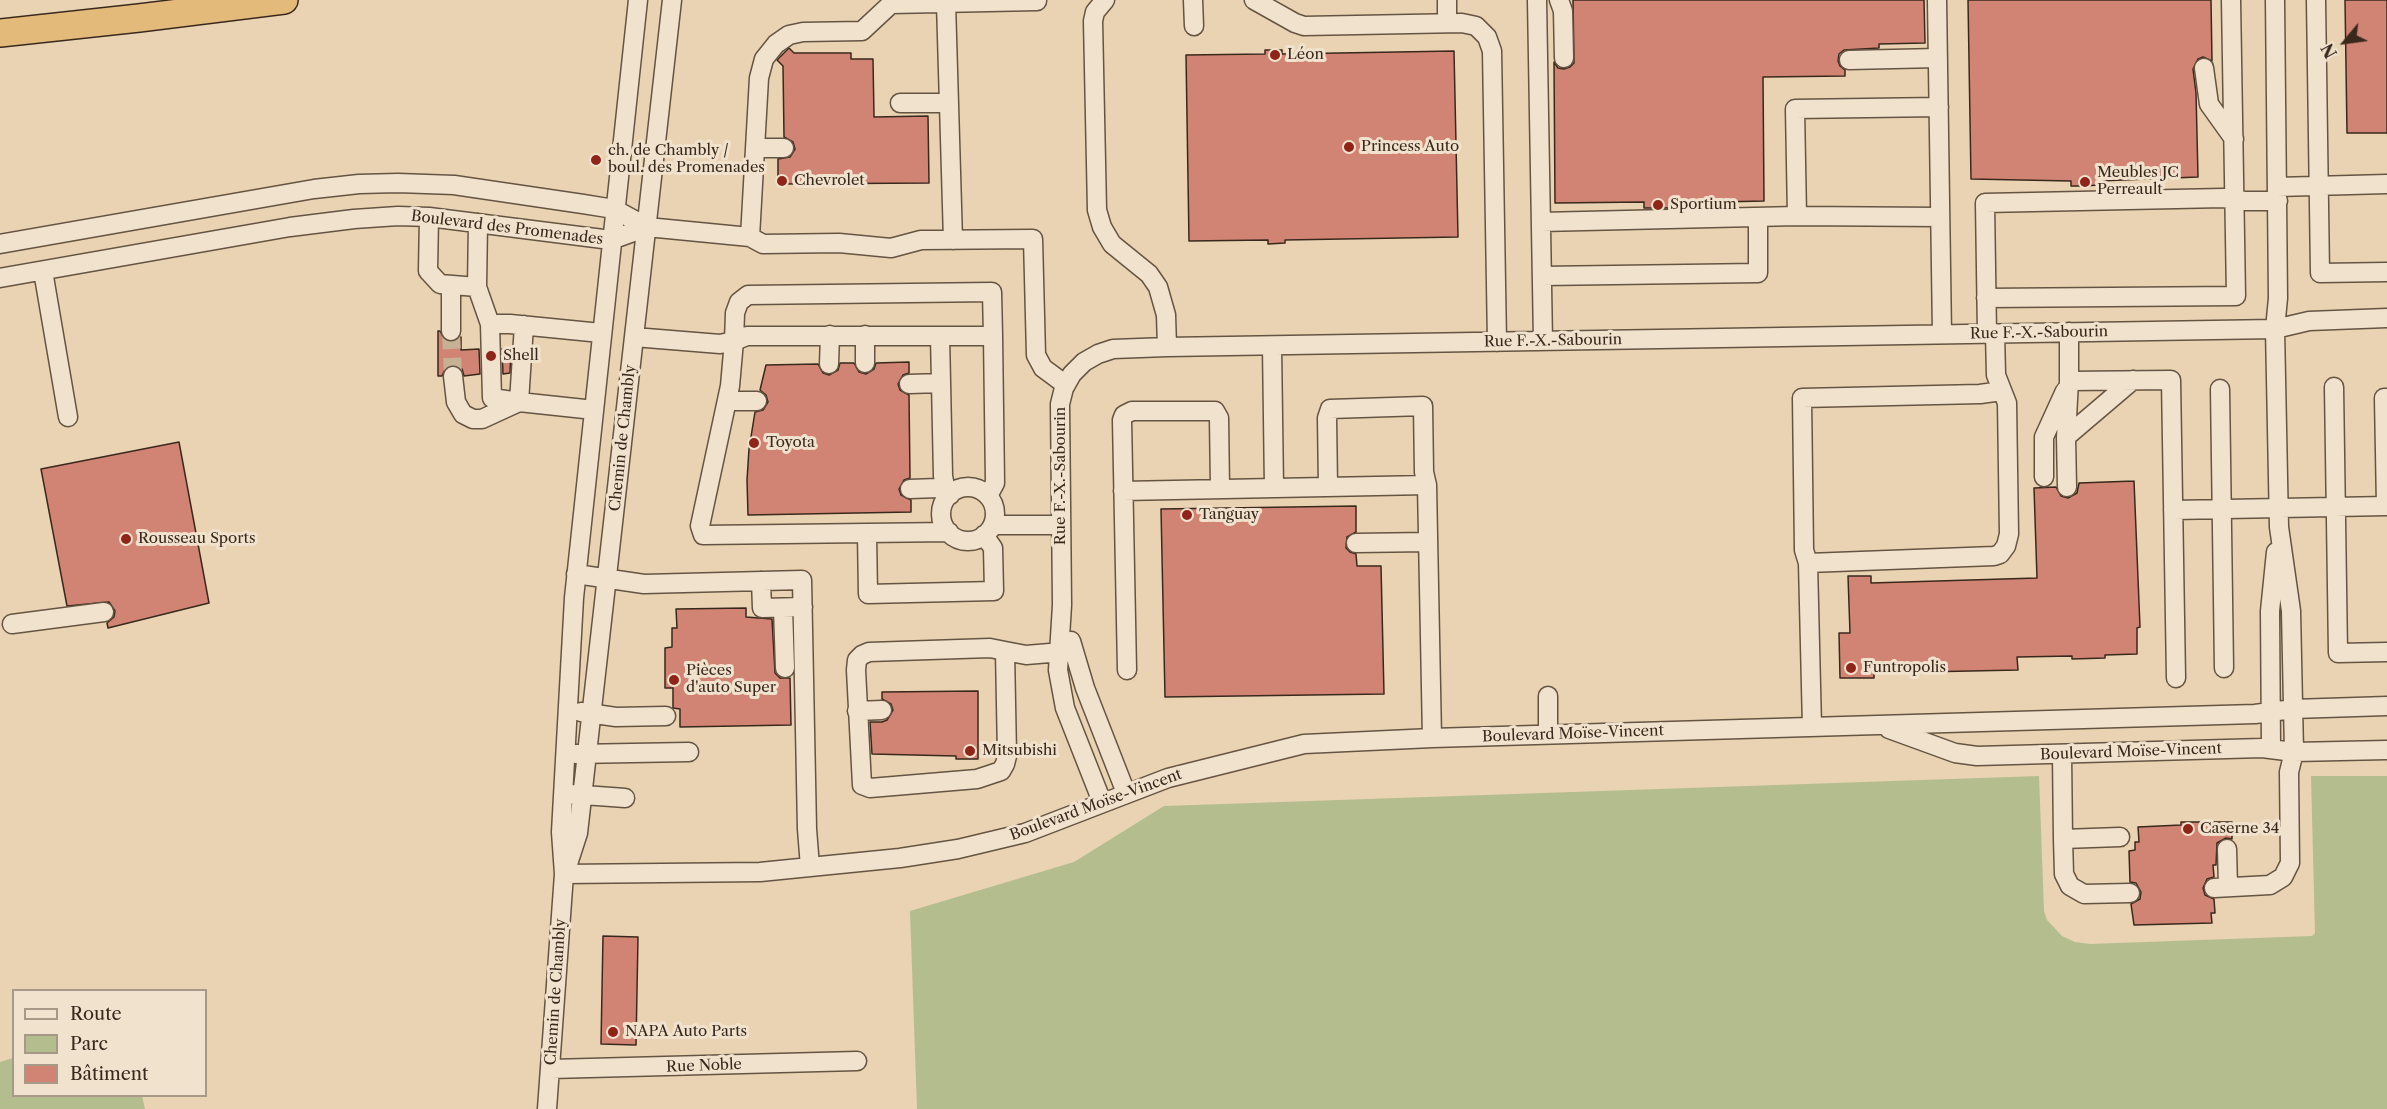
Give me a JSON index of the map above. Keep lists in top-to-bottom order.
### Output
{
  "streets": {
    "street": [
      "Boulevard des Promenades",
      "Rue F.-X.-Sabourin",
      "Chemin de Chambly",
      "Boulevard Moïse-Vincent",
      "Rue Noble"
    ]
  },
  "crossings": [
    ["Boulevard des Promenades", "Chemin de Chambly"],
    ["Rue F.-X.-Sabourin", "Boulevard Moïse-Vincent"],
    ["Chemin de Chambly", "Boulevard Moïse-Vincent"],
    ["Chemin de Chambly", "Rue Noble"]
  ],
  "places": [
    "Léon",
    "Princess Auto",
    "ch. de Chambly / boul. des Promenades",
    "Chevrolet",
    "Meubles JC Perreault",
    "Sportium",
    "Shell",
    "Toyota",
    "Tanguay",
    "Rousseau Sports",
    "Funtropolis",
    "Pièces d'auto Super",
    "Mitsubishi",
    "Caserne 34",
    "NAPA Auto Parts"
  ],
  "legend": ["Route", "Parc", "Bâtiment"],
  "north": "bottom left"
}
